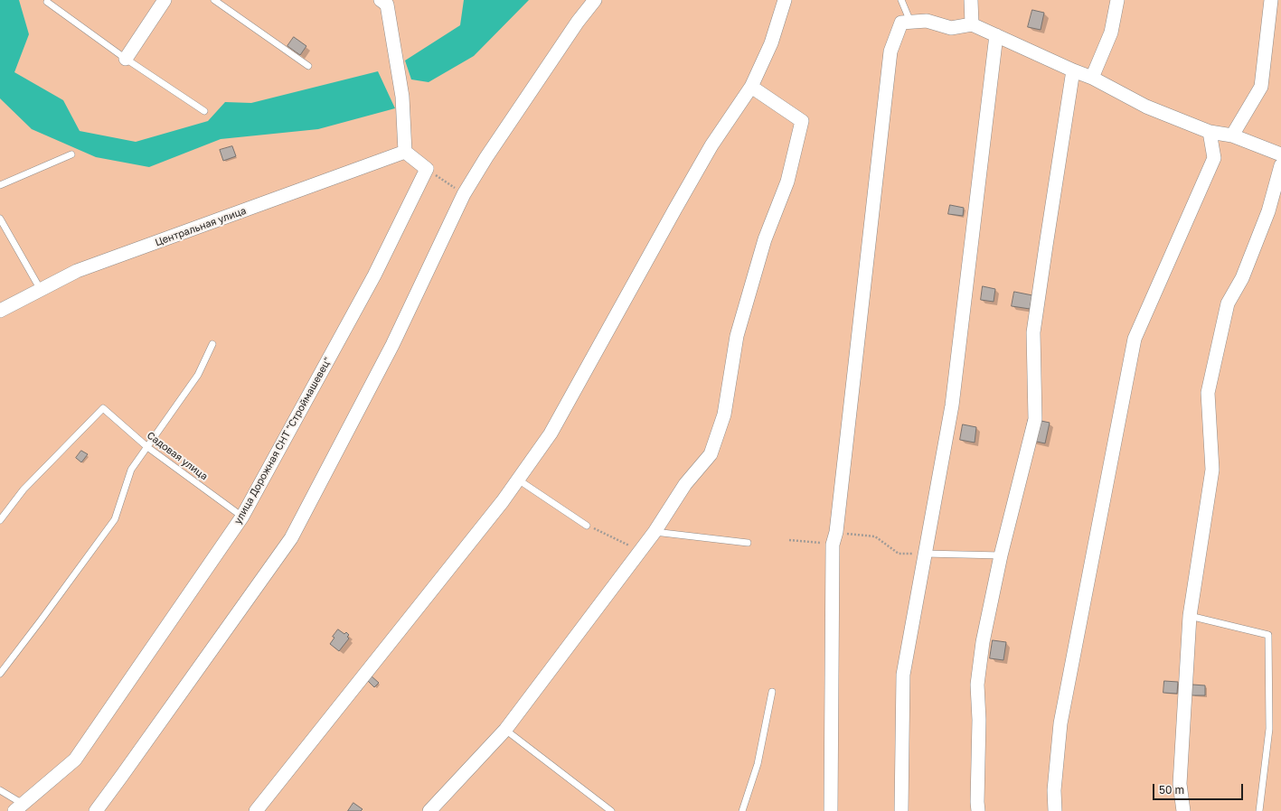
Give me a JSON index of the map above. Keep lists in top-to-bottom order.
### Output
{
  "streets": {
    "street": ["Центральная улица", "улица Дорожная СНТ \"Строймашевец\""],
    "lane": ["Садовая улица"]
  },
  "crossings": [
    ["улица Дорожная СНТ \"Строймашевец\"", "Садовая улица"]
  ],
  "scale_bar": "50 m"
}
